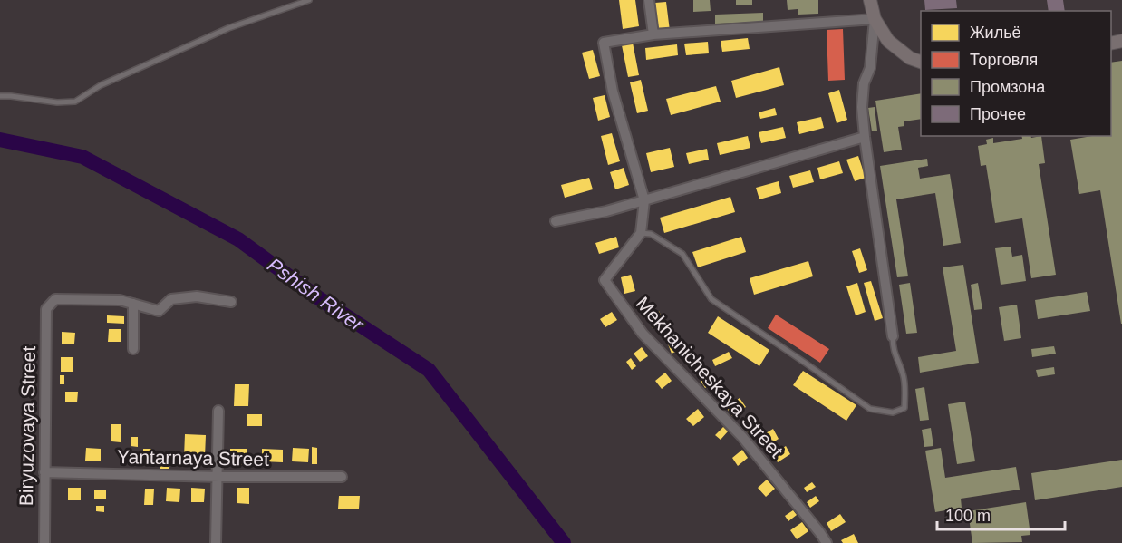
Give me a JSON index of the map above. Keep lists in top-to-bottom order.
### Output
{
  "streets": {
    "street": ["Mekhanicheskaya Street", "Biryuzovaya Street", "Yantarnaya Street"]
  },
  "crossings": [
    ["Biryuzovaya Street", "Yantarnaya Street"]
  ],
  "water": ["Pshish River"],
  "legend": [
    "Жильё",
    "Торговля",
    "Промзона",
    "Прочее"
  ],
  "scale_bar": "100 m"
}
